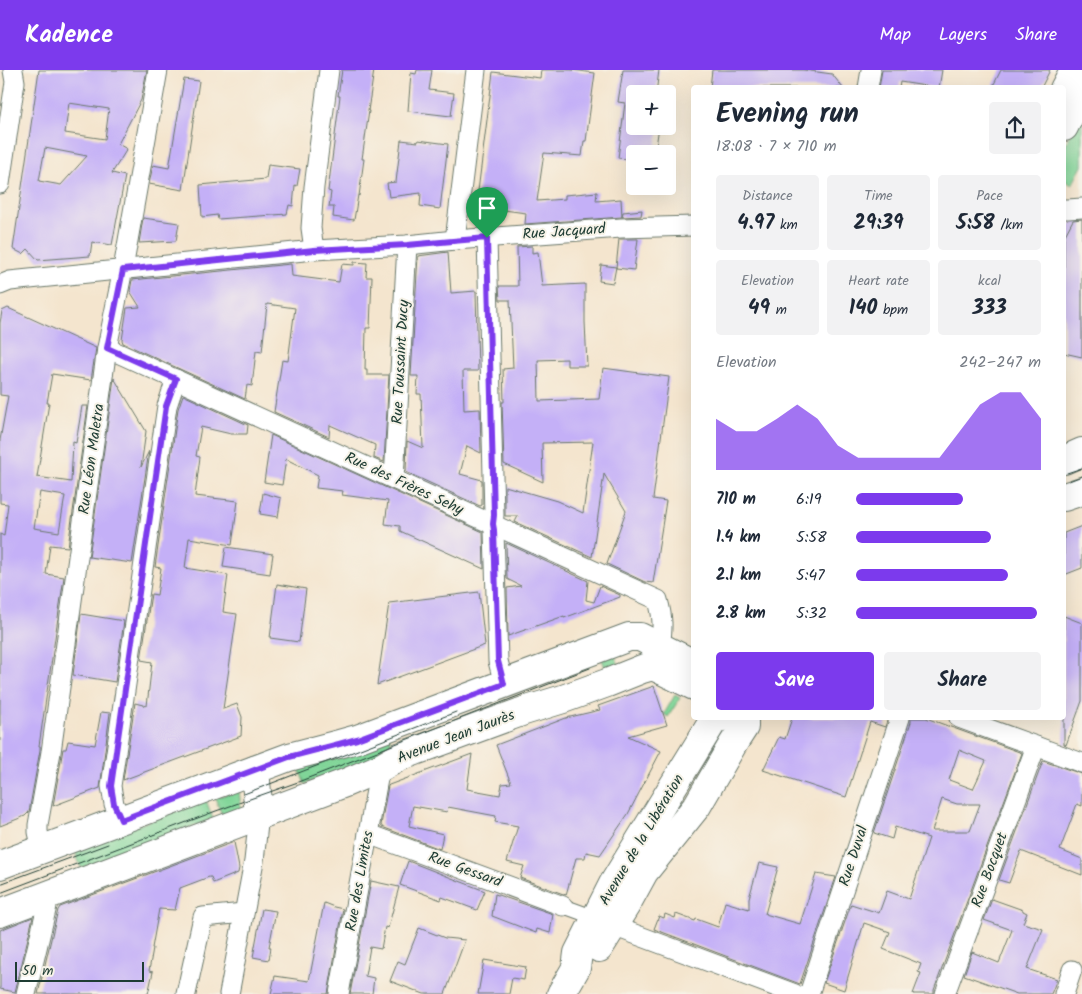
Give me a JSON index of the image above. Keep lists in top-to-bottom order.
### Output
{
  "streets": {
    "main road": ["Avenue Jean Jaurès", "Avenue de la Libération"],
    "street": [
      "Rue Jacquard",
      "Rue Toussaint Ducy",
      "Rue Léon Maletra",
      "Rue des Frères Sehy",
      "Rue Duval",
      "Rue Gessard",
      "Rue Bocquet",
      "Rue des Limites"
    ]
  },
  "crossings": [
    ["Rue Jacquard", "Rue Toussaint Ducy"],
    ["Rue Jacquard", "Rue Léon Maletra"],
    ["Rue Toussaint Ducy", "Rue des Frères Sehy"],
    ["Rue Léon Maletra", "Rue des Frères Sehy"],
    ["Rue des Frères Sehy", "Avenue Jean Jaurès"],
    ["Avenue Jean Jaurès", "Rue des Limites"],
    ["Rue Gessard", "Rue des Limites"]
  ],
  "scale_bar": "50 m",
  "page": {
    "header": "Kadence",
    "nav": ["Map", "Layers", "Share"],
    "map_buttons": ["+", "−"],
    "heading": ["Evening run", "18:08 · 7 × 710 m"],
    "stats": [
      ["Distance", "4.97 km"],
      ["Time", "29:39"],
      ["Pace", "5:58 /km"],
      ["Elevation", "49 m"],
      ["Heart rate", "140 bpm"],
      ["kcal", "333"]
    ],
    "chart": ["Elevation", "242–247 m"],
    "list": [
      {
        "name": "710 m",
        "note": "6:19"
      },
      {
        "name": "1.4 km",
        "note": "5:58"
      },
      {
        "name": "2.1 km",
        "note": "5:47"
      },
      {
        "name": "2.8 km",
        "note": "5:32"
      }
    ],
    "buttons": ["Save", "Share"],
    "scale": "50 m"
  }
}
